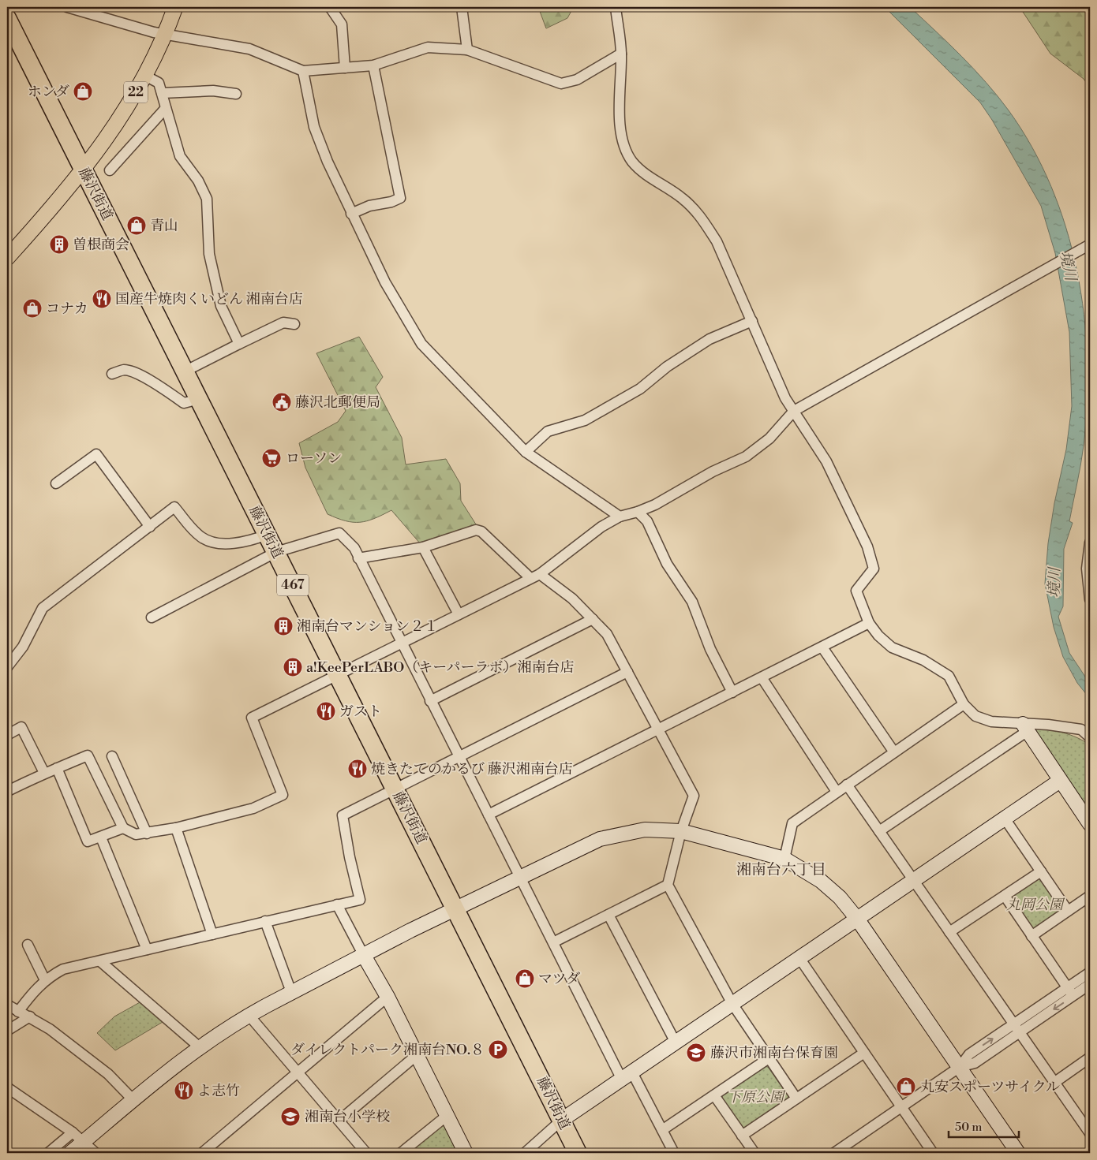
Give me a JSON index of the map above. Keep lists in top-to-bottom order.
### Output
{
  "streets": {
    "highway": ["藤沢街道", "467"],
    "main road": ["22"]
  },
  "crossings": [
    ["22", "藤沢街道"]
  ],
  "districts": ["湘南台六丁目"],
  "water": ["境川"],
  "parks": ["丸岡公園", "下原公園"],
  "places": {
    "shop": [
      "ホンダ",
      "青山",
      "コナカ",
      "マツダ",
      "丸安スポーツサイクル"
    ],
    "building": ["曽根商会", "湘南台マンション２１", "a!KeePerLABO（キーパーラボ）湘南台店"],
    "restaurant": [
      "国産牛焼肉くいどん 湘南台店",
      "ガスト",
      "焼きたてのかるび 藤沢湘南台店",
      "よ志竹"
    ],
    "public building": ["藤沢北郵便局"],
    "supermarket": ["ローソン"],
    "parking": ["ダイレクトパーク湘南台NO.８"],
    "school or university": ["藤沢市湘南台保育園", "湘南台小学校"]
  },
  "scale_bar": "50 m"
}
